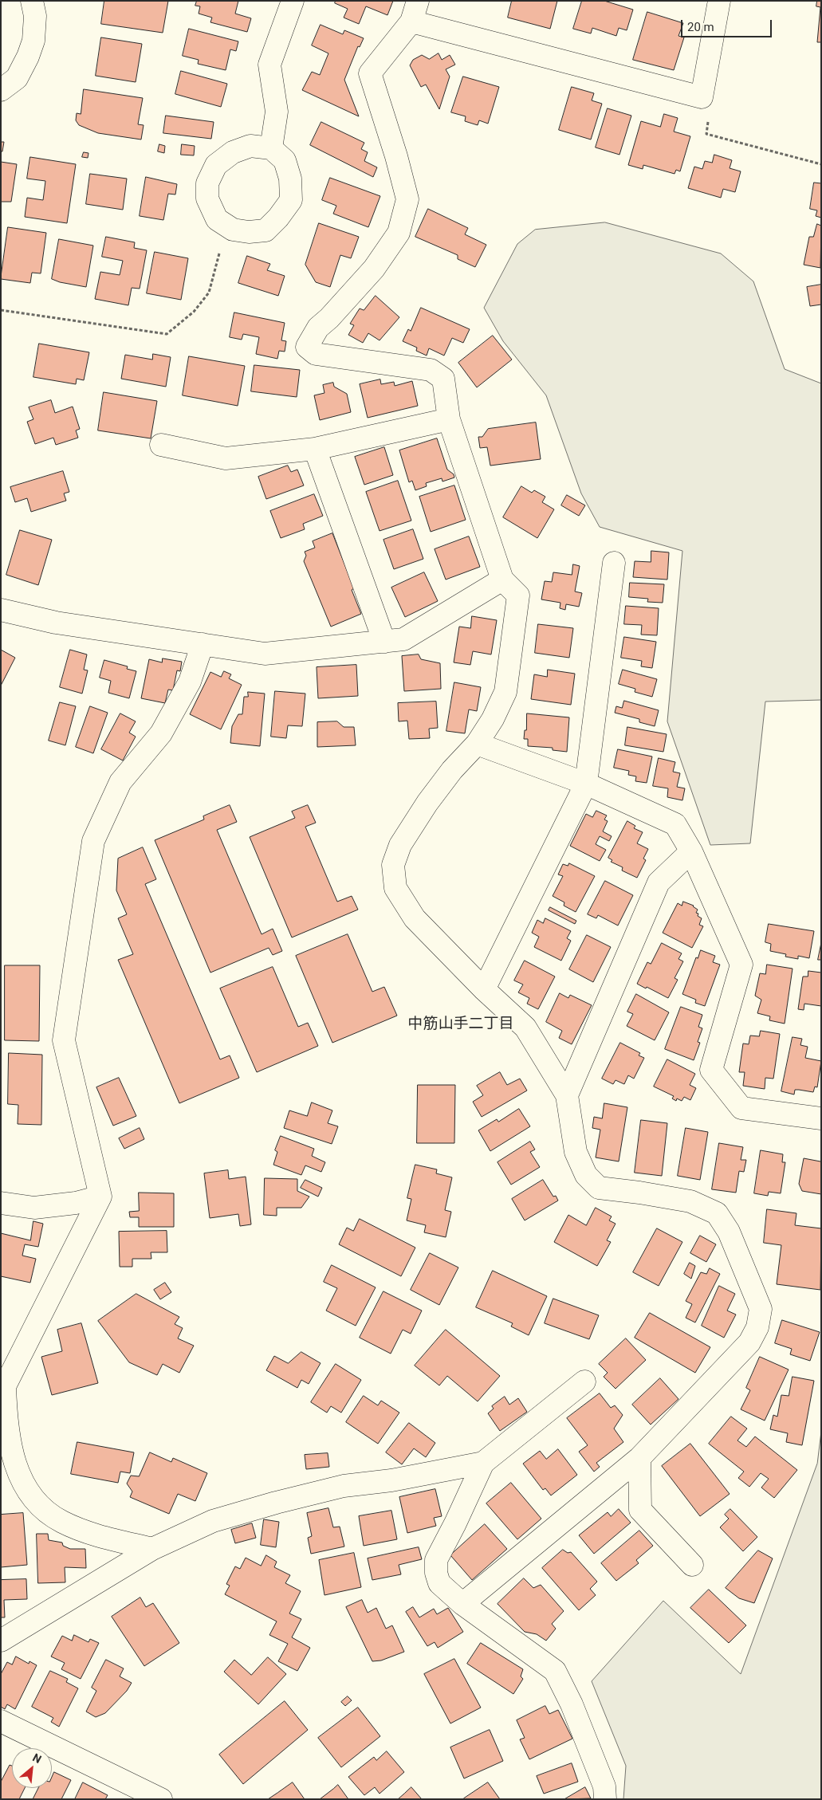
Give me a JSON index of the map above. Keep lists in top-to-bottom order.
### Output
{
  "districts": ["中筋山手二丁目"],
  "scale_bar": "20 m",
  "north": "top right"
}
